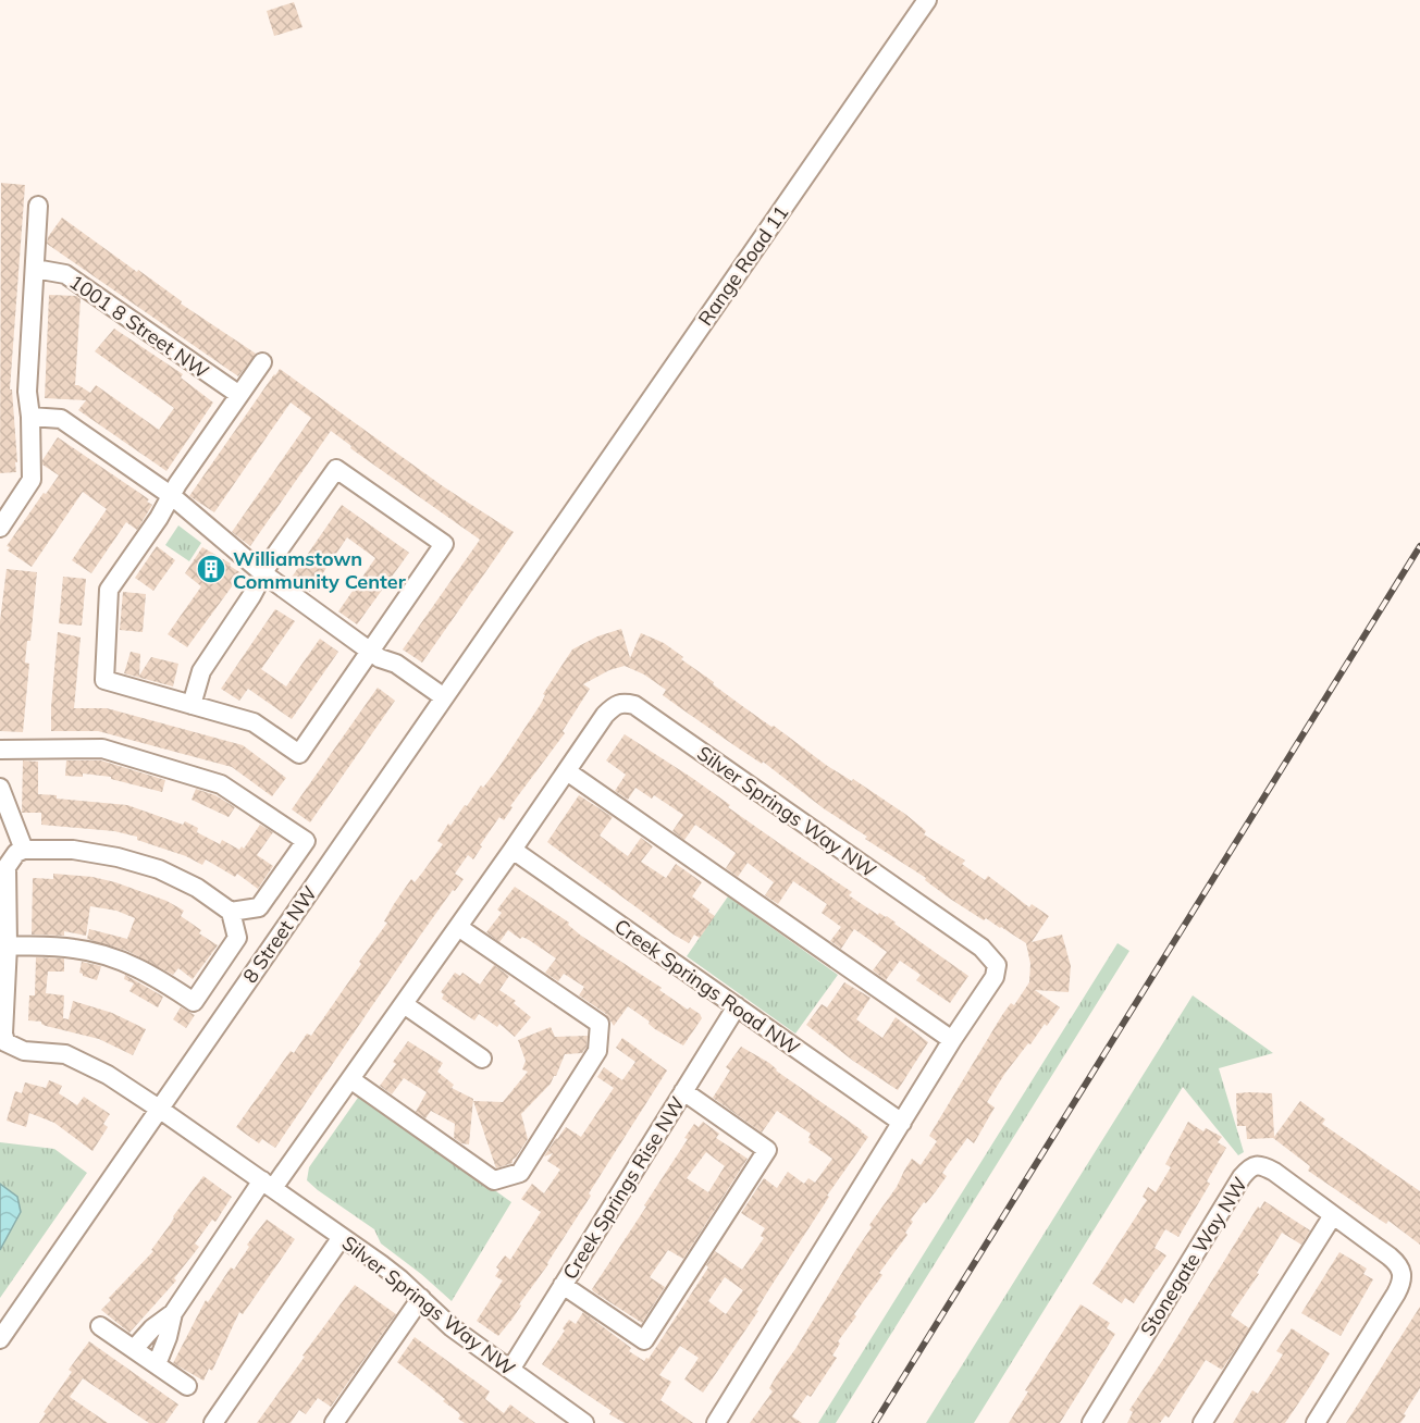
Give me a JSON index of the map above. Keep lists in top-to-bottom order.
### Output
{
  "streets": {
    "street": [
      "Range Road 11",
      "1001 8 Street NW",
      "Silver Springs Way NW",
      "8 Street NW",
      "Creek Springs Road NW",
      "Creek Springs Rise NW",
      "Stonegate Way NW"
    ]
  },
  "crossings": [
    ["Range Road 11", "8 Street NW"],
    ["Silver Springs Way NW", "8 Street NW"],
    ["Silver Springs Way NW", "Creek Springs Road NW"],
    ["Silver Springs Way NW", "Creek Springs Rise NW"],
    ["Creek Springs Road NW", "Creek Springs Rise NW"]
  ],
  "places": {
    "building": ["Williamstown Community Center"]
  }
}
